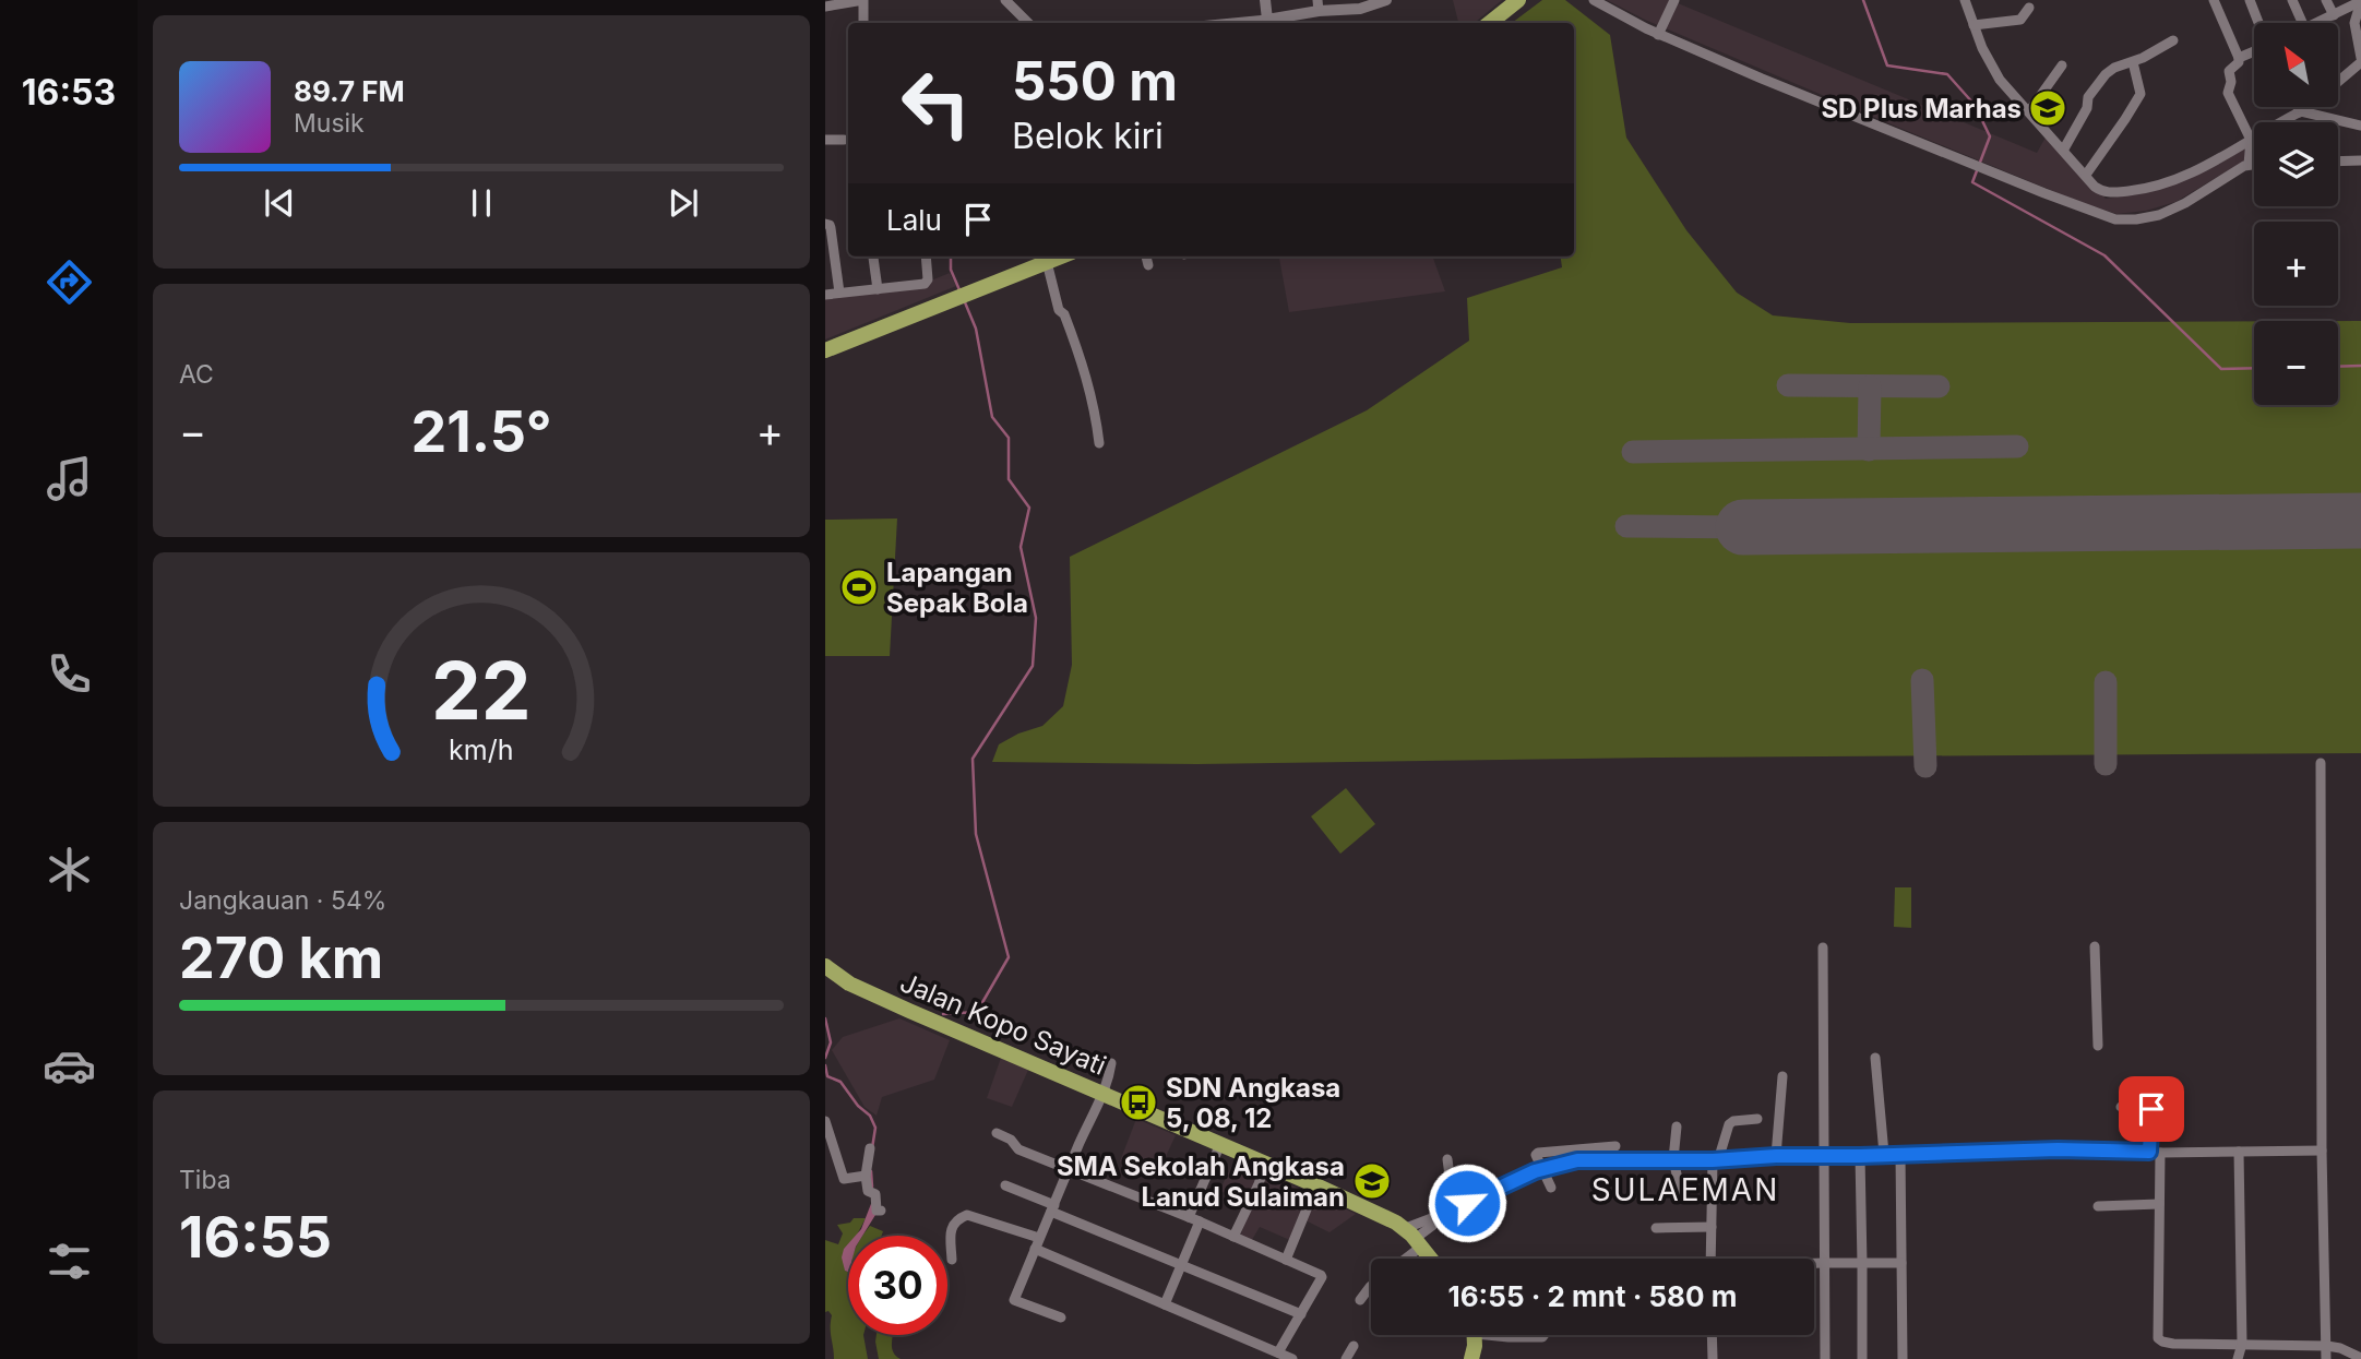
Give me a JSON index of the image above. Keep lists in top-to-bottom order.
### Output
{
  "streets": {
    "main road": ["Jalan Kopo Sayati"]
  },
  "districts": ["SULAEMAN"],
  "places": {
    "school or university": ["SD Plus Marhas", "SMA Sekolah Angkasa Lanud Sulaiman"],
    "sports": ["Lapangan Sepak Bola"],
    "bus stop": ["SDN Angkasa 5, 08, 12"]
  },
  "north": "top left",
  "page": {
    "tabs": "16:53",
    "map_buttons": ["+", "−"],
    "turn": ["550 m", "Belok kiri"],
    "song": ["89.7 FM", "Musik"],
    "then": "Lalu",
    "tile": [
      "AC",
      ["Jangkauan · 54%", "270 km"],
      ["Tiba", "16:55"]
    ],
    "heat": ["−", "21.5°", "+"],
    "limit": "30",
    "trip": "16:55 · 2 mnt · 580 m",
    "gauge": ["22", "km/h"]
  }
}
